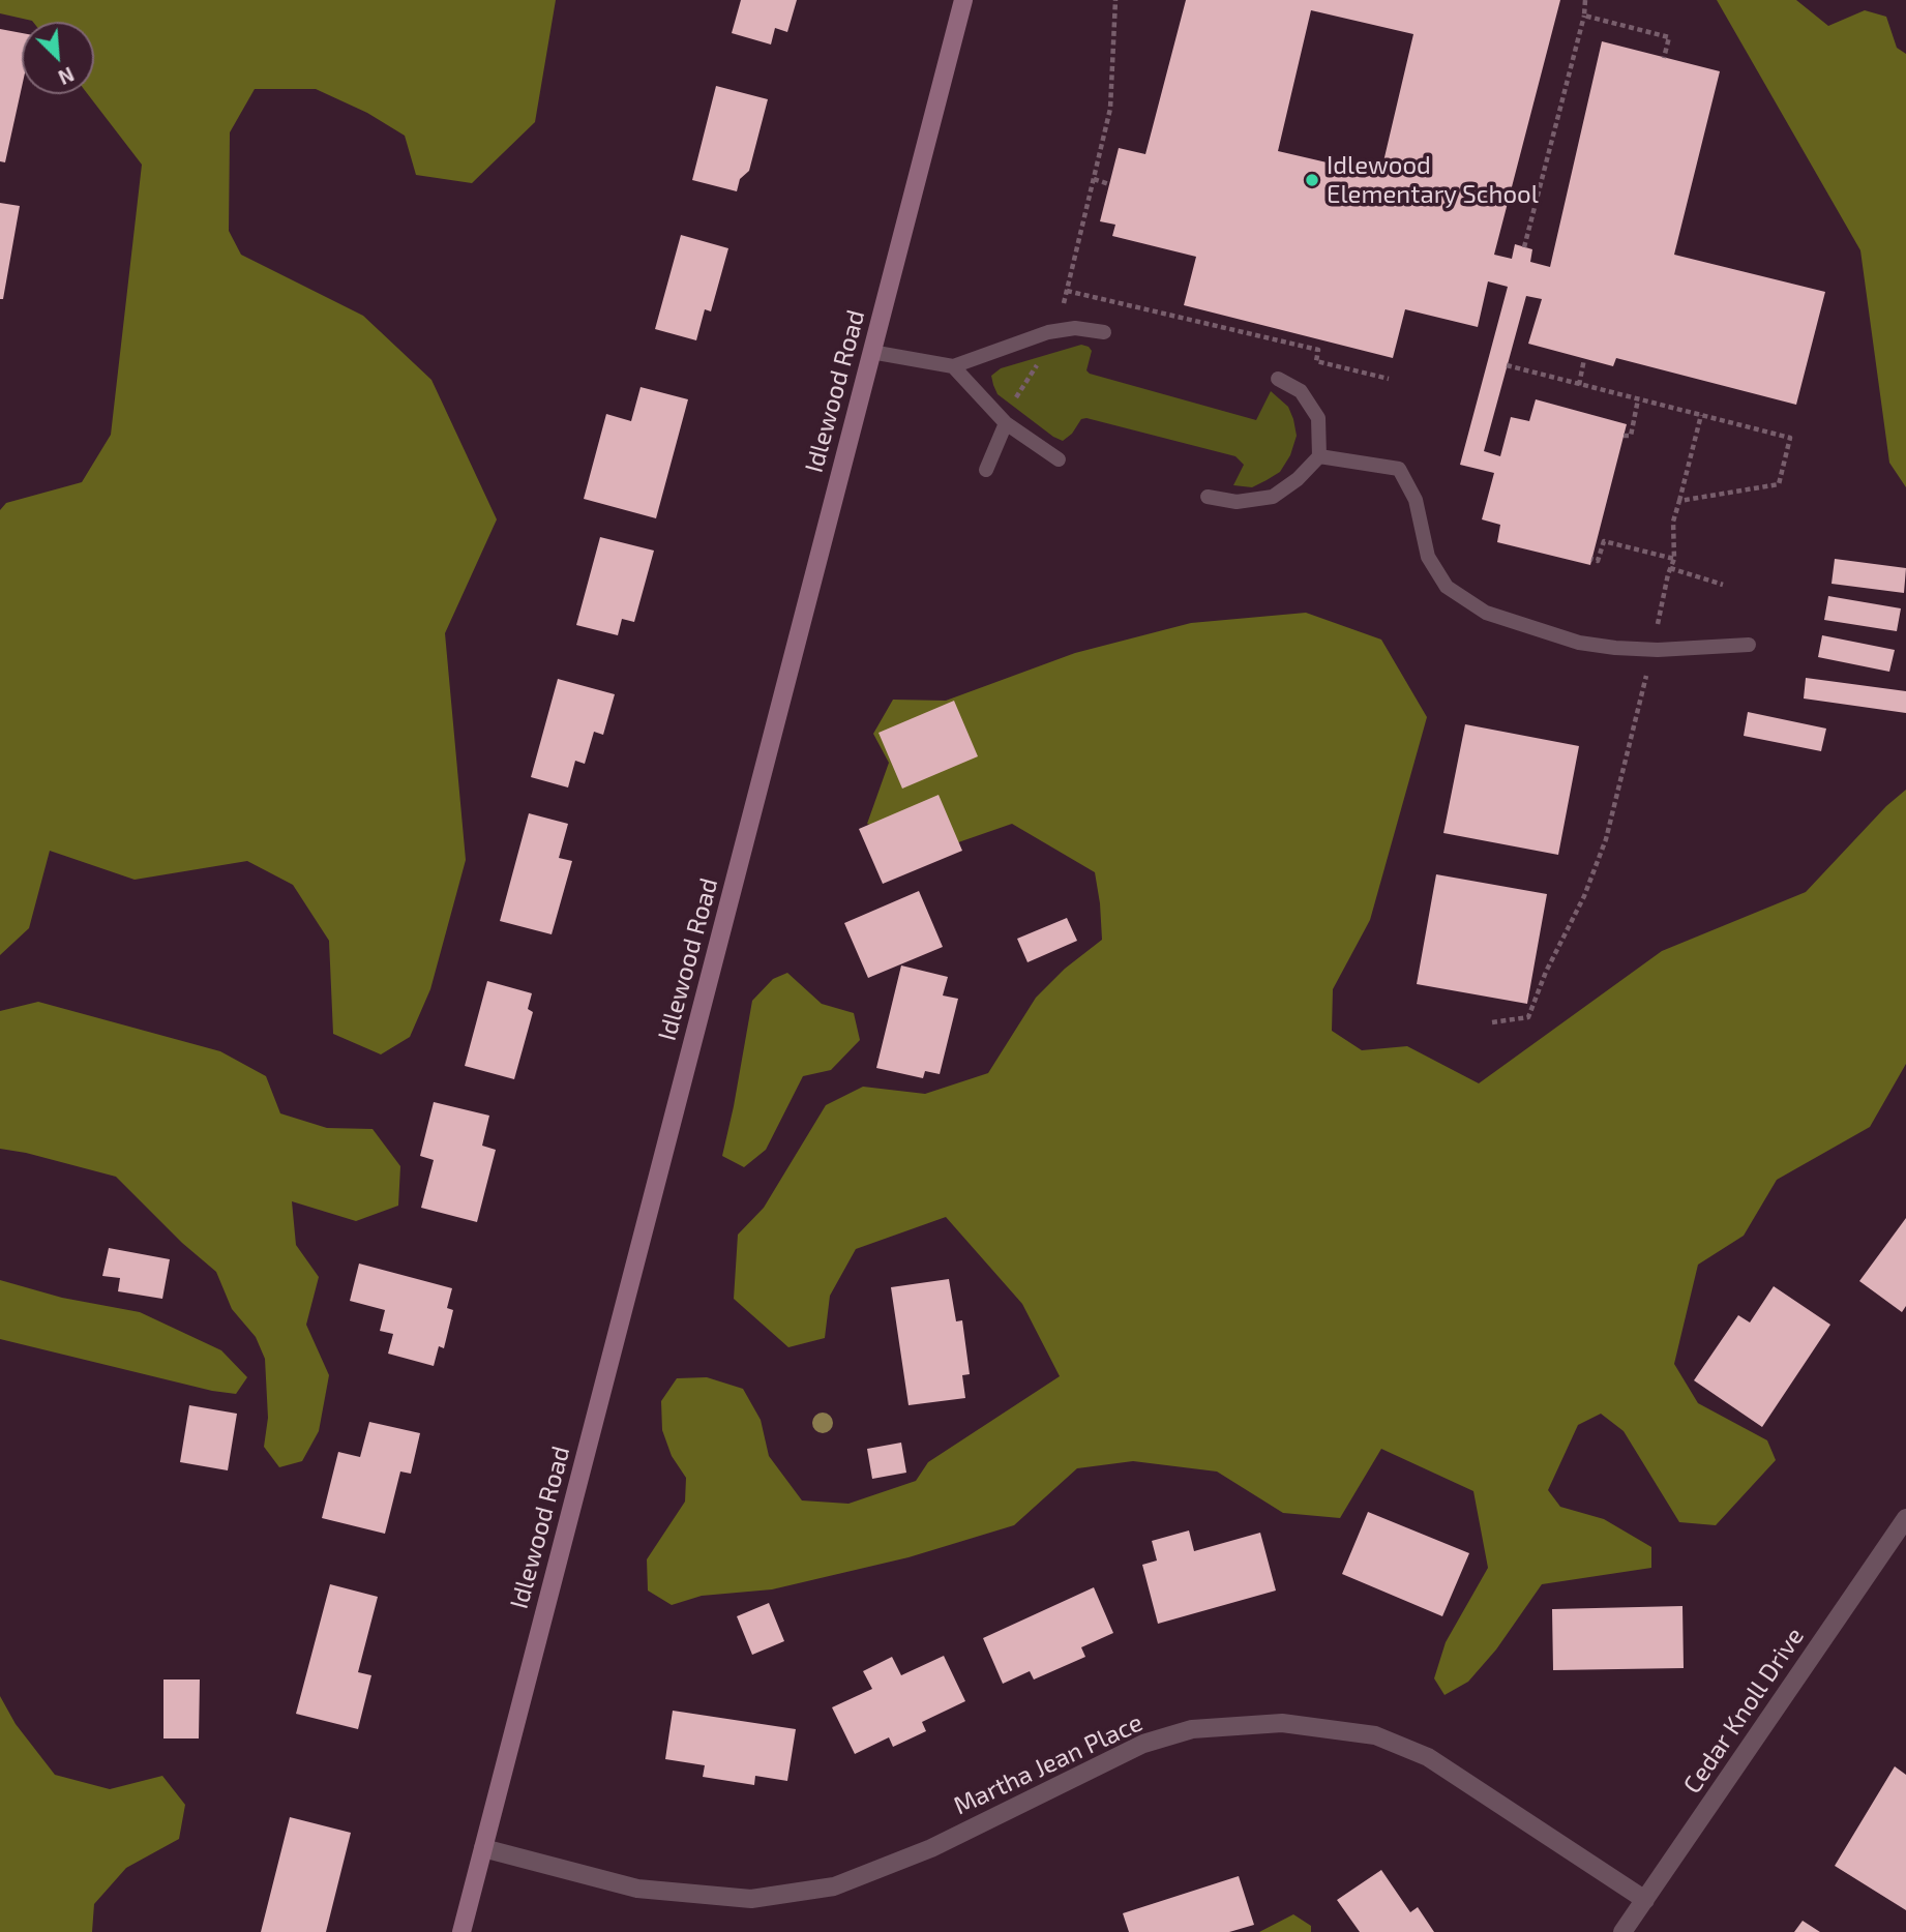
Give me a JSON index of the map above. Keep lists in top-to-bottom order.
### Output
{
  "streets": {
    "street": ["Idlewood Road", "Cedar Knoll Drive", "Martha Jean Place"]
  },
  "crossings": [
    ["Idlewood Road", "Martha Jean Place"],
    ["Cedar Knoll Drive", "Martha Jean Place"]
  ],
  "places": ["Idlewood Elementary School"],
  "north": "bottom right"
}
